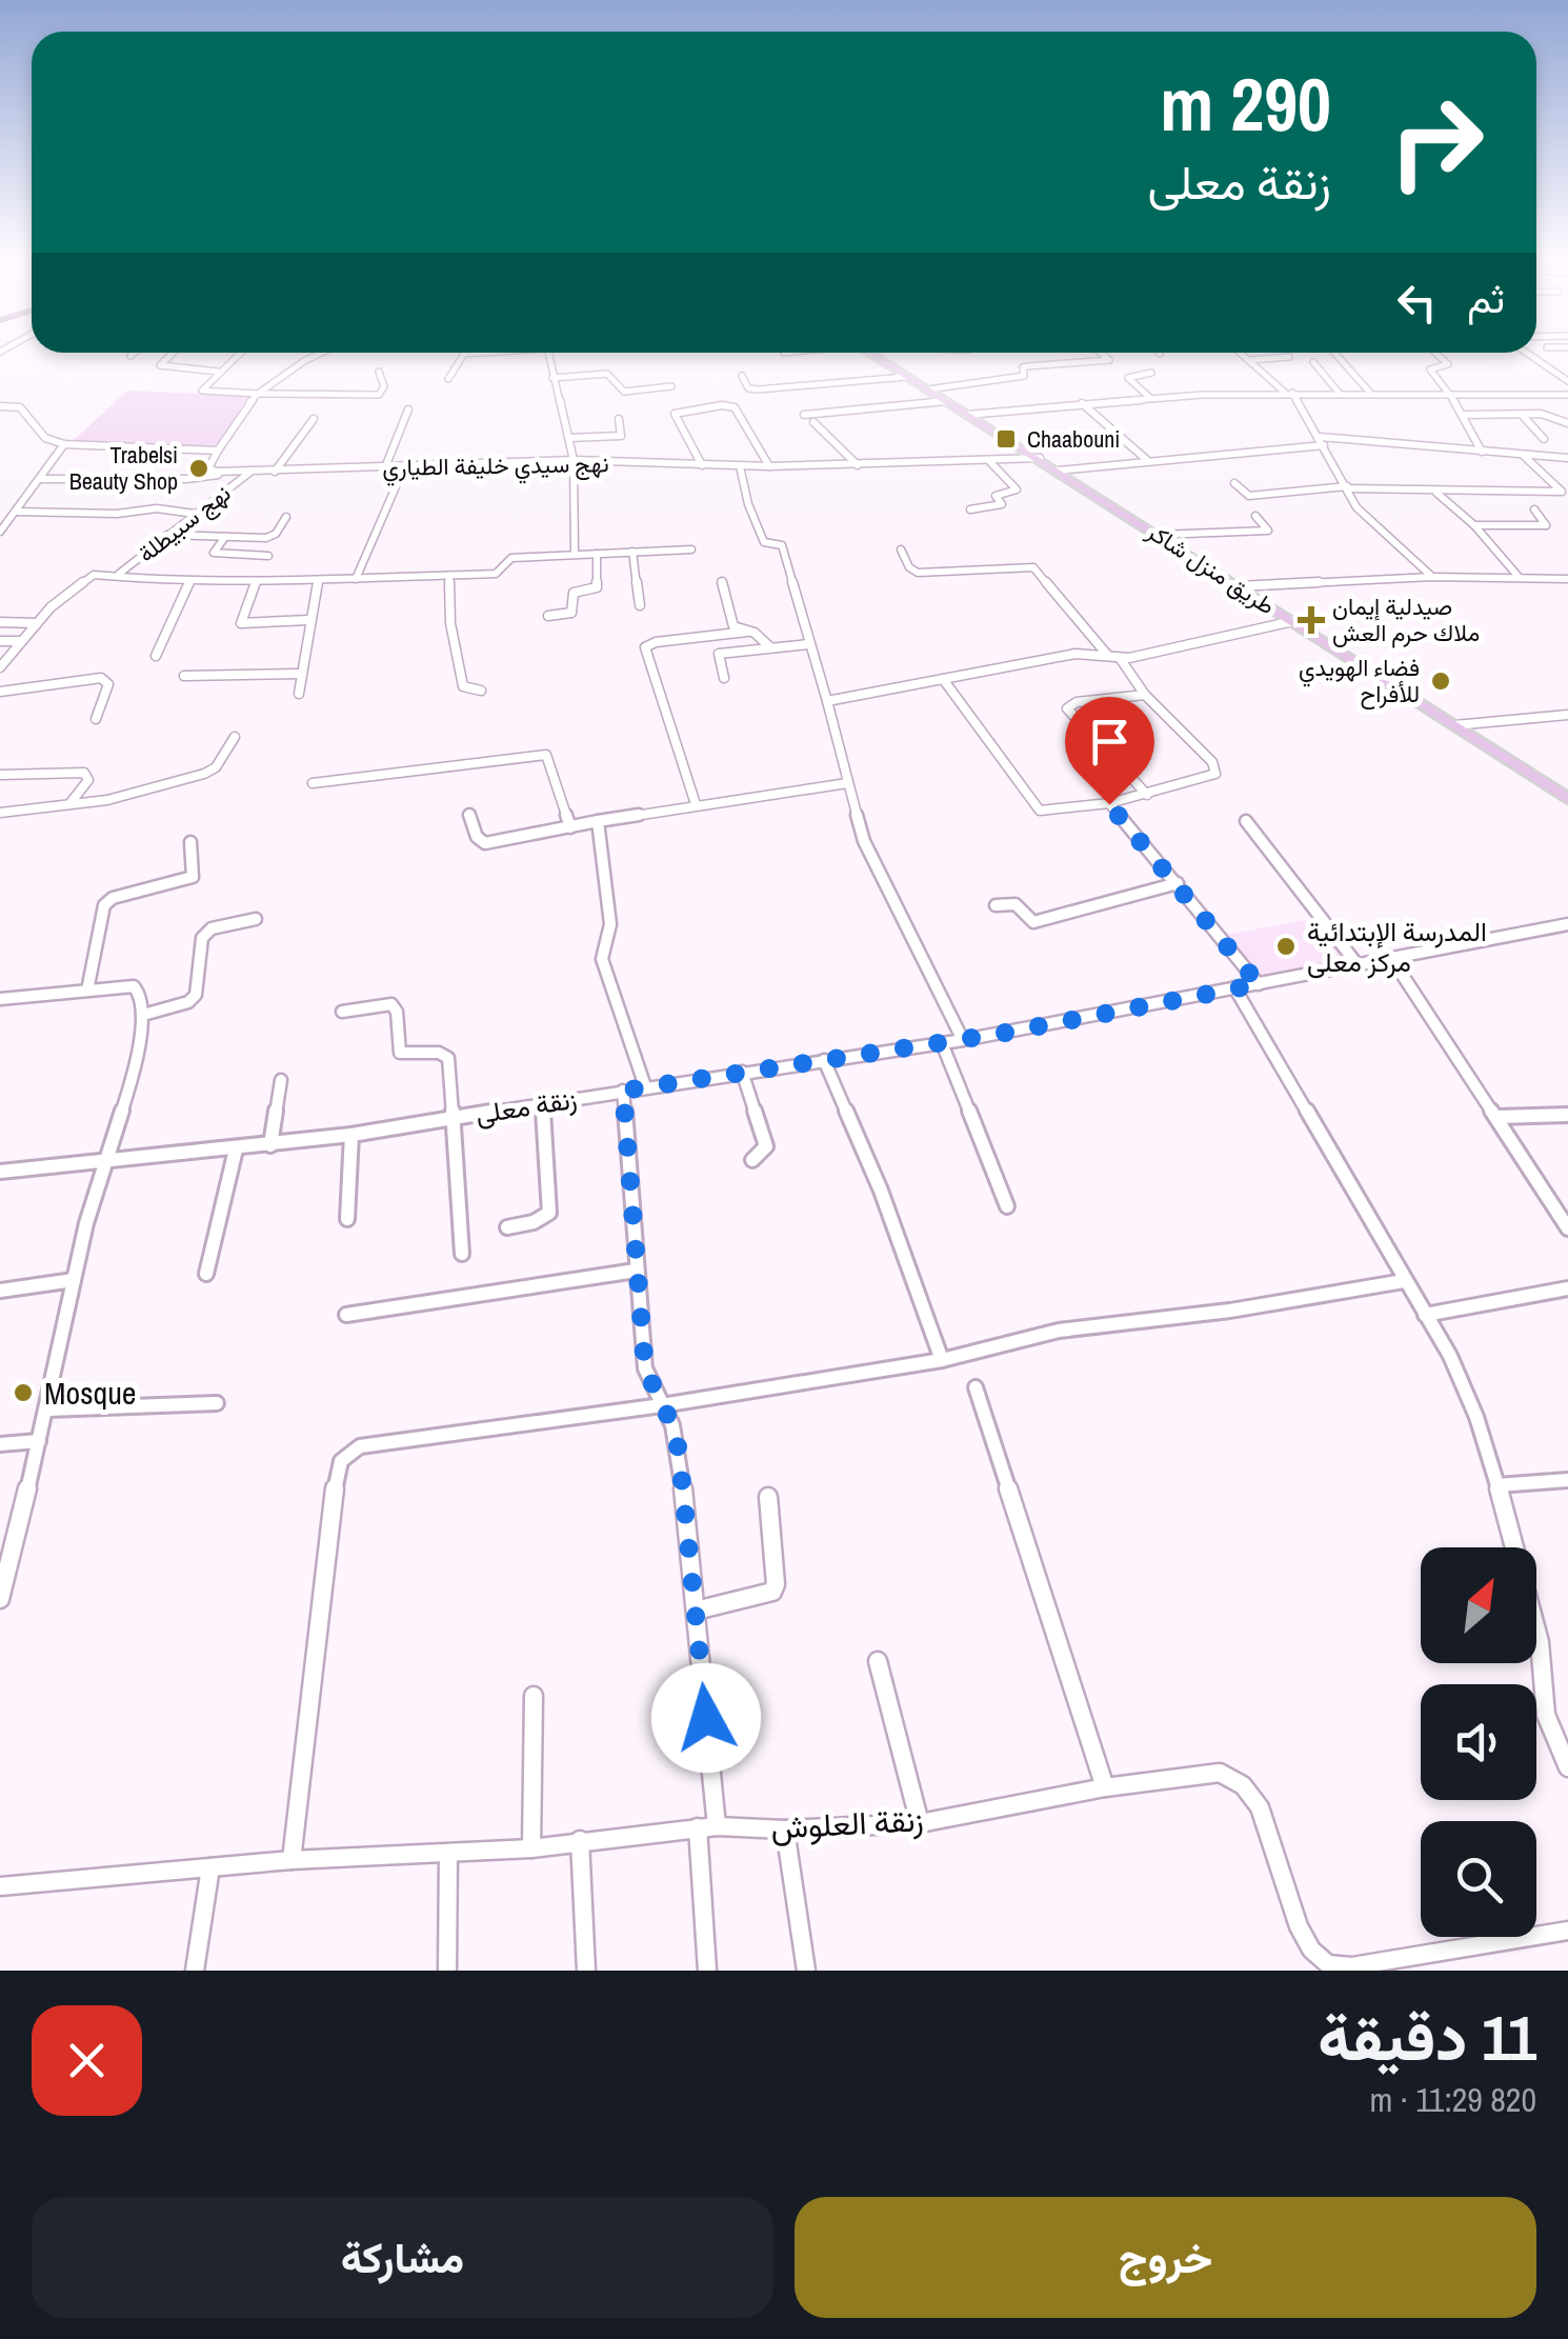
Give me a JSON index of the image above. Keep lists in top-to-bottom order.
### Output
{
  "streets": {
    "main road": ["طريق منزل شاكر"],
    "street": [
      "نهج سيدي خليفة الطياري",
      "نهج سبيطلة",
      "زنقة معلى",
      "زنقة العلوش"
    ]
  },
  "crossings": [
    ["نهج سيدي خليفة الطياري", "نهج سبيطلة"],
    ["نهج سيدي خليفة الطياري", "طريق منزل شاكر"]
  ],
  "places": {
    "transit": ["Chaabouni"],
    "other": [
      "Trabelsi Beauty Shop",
      "فضاء الهويدي للأفراح",
      "المدرسة الإبتدائية مركز معلى",
      "Mosque"
    ],
    "health": ["صيدلية إيمان ملاك حرم العش"]
  },
  "north": "top right",
  "page": {
    "turn": ["290 m", "زنقة معلى"],
    "then": "ثم",
    "heading": ["11 دقيقة", "820 m · 11:29"],
    "buttons": ["خروج", "مشاركة"]
  }
}
